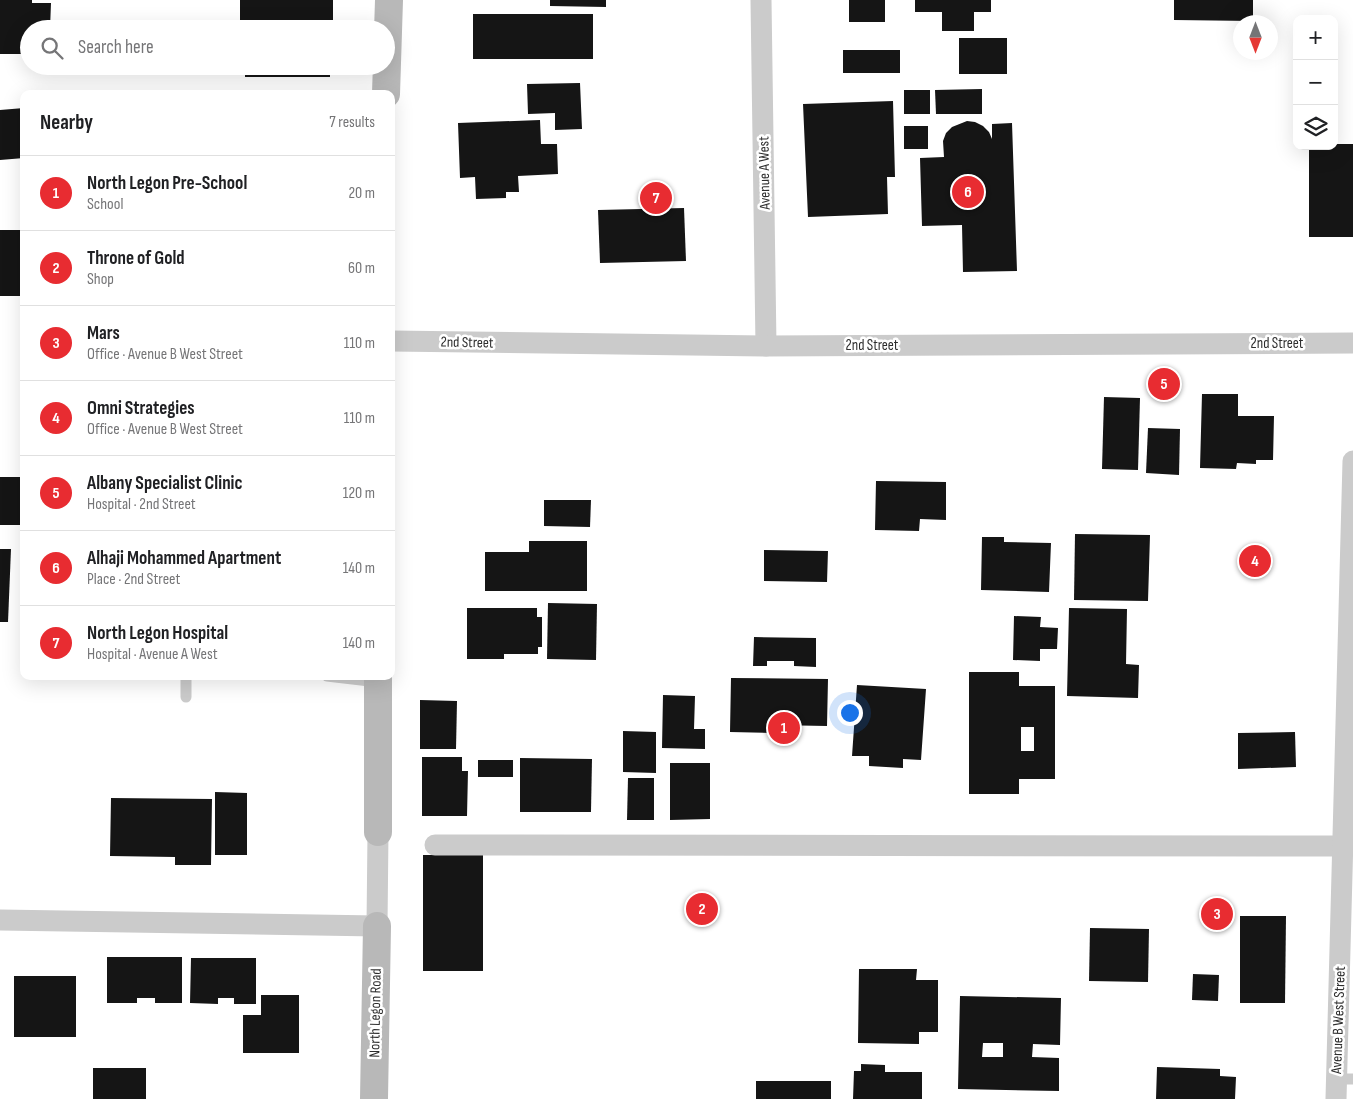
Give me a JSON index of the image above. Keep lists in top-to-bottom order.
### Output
{
  "streets": {
    "street": [
      "Avenue A West",
      "2nd Street",
      "North Legon Road",
      "Avenue B West Street"
    ]
  },
  "crossings": [
    ["Avenue A West", "2nd Street"]
  ],
  "north": "bottom",
  "page": {
    "map_buttons": ["+", "−"],
    "search": "Search here",
    "heading": ["Nearby", "7 results"],
    "list": [
      {
        "mark": "1",
        "name": "North Legon Pre-School",
        "note": "School",
        "value": "20 m"
      },
      {
        "mark": "2",
        "name": "Throne of Gold",
        "note": "Shop",
        "value": "60 m"
      },
      {
        "mark": "3",
        "name": "Mars",
        "note": "Office · Avenue B West Street",
        "value": "110 m"
      },
      {
        "mark": "4",
        "name": "Omni Strategies",
        "note": "Office · Avenue B West Street",
        "value": "110 m"
      },
      {
        "mark": "5",
        "name": "Albany Specialist Clinic",
        "note": "Hospital · 2nd Street",
        "value": "120 m"
      },
      {
        "mark": "6",
        "name": "Alhaji Mohammed Apartment",
        "note": "Place · 2nd Street",
        "value": "140 m"
      },
      {
        "mark": "7",
        "name": "North Legon Hospital",
        "note": "Hospital · Avenue A West",
        "value": "140 m"
      }
    ],
    "pins": [
      "6",
      "7",
      "5",
      "4",
      "1",
      "2",
      "3"
    ]
  }
}
